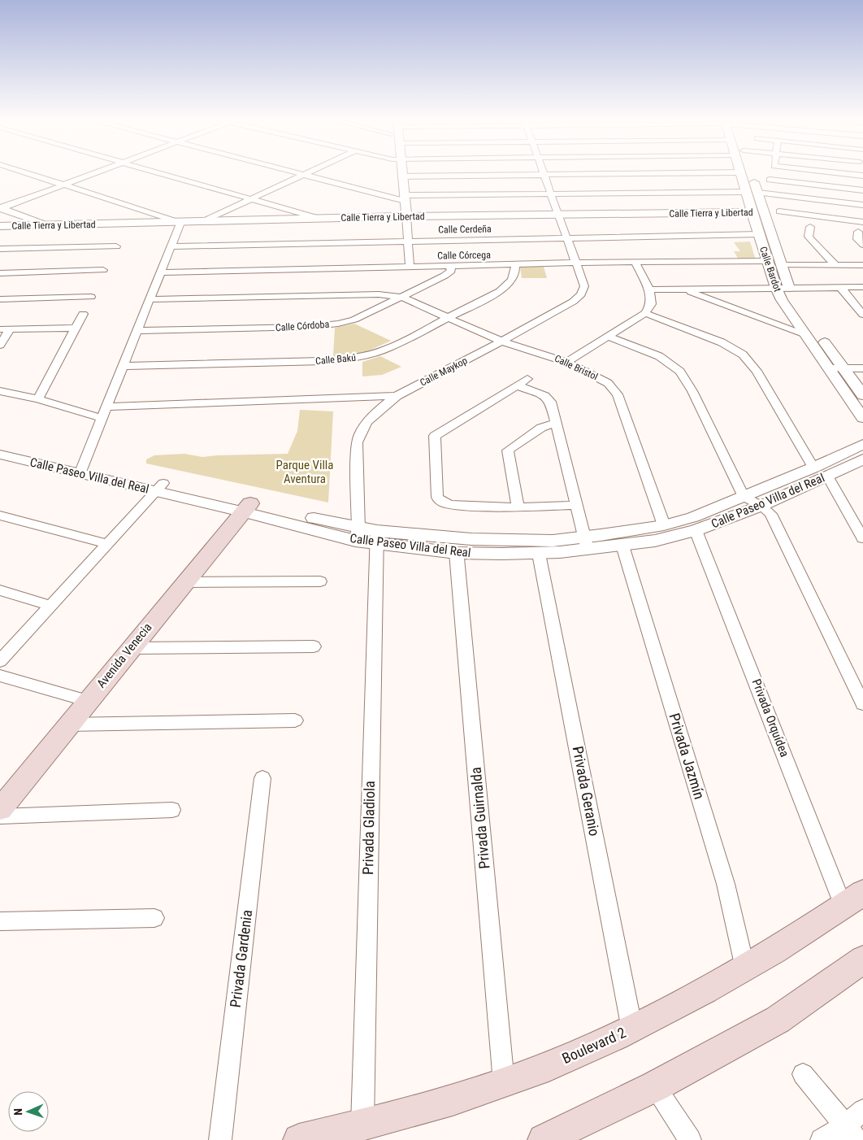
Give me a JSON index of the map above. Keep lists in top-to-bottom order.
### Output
{
  "streets": {
    "main road": ["Avenida Venecia", "Boulevard 2"],
    "street": [
      "Calle Tierra y Libertad",
      "Calle Cerdeña",
      "Calle Córcega",
      "Calle Bardot",
      "Calle Córdoba",
      "Calle Bakú",
      "Calle Bristol",
      "Calle Maykop",
      "Calle Paseo Villa del Real",
      "Privada Orquídea",
      "Privada Jazmín",
      "Privada Geranio",
      "Privada Guirnalda",
      "Privada Gladiola",
      "Privada Gardenia"
    ]
  },
  "crossings": [
    ["Calle Tierra y Libertad", "Calle Bardot"],
    ["Calle Tierra y Libertad", "Calle Maykop"],
    ["Calle Cerdeña", "Calle Bardot"],
    ["Calle Cerdeña", "Calle Maykop"],
    ["Calle Córcega", "Calle Bardot"],
    ["Calle Córcega", "Calle Córdoba"],
    ["Calle Córcega", "Calle Bakú"],
    ["Calle Córcega", "Calle Maykop"],
    ["Calle Córdoba", "Calle Bristol"],
    ["Calle Bakú", "Calle Bristol"],
    ["Calle Bristol", "Calle Maykop"],
    ["Calle Bristol", "Calle Paseo Villa del Real"],
    ["Calle Paseo Villa del Real", "Avenida Venecia"],
    ["Calle Paseo Villa del Real", "Privada Orquídea"],
    ["Calle Paseo Villa del Real", "Privada Jazmín"],
    ["Calle Paseo Villa del Real", "Privada Geranio"],
    ["Calle Paseo Villa del Real", "Privada Guirnalda"],
    ["Calle Paseo Villa del Real", "Privada Gladiola"],
    ["Privada Orquídea", "Boulevard 2"],
    ["Privada Jazmín", "Boulevard 2"],
    ["Privada Geranio", "Boulevard 2"],
    ["Privada Guirnalda", "Boulevard 2"],
    ["Privada Gladiola", "Boulevard 2"]
  ],
  "parks": ["Parque Villa Aventura"],
  "north": "left"
}
